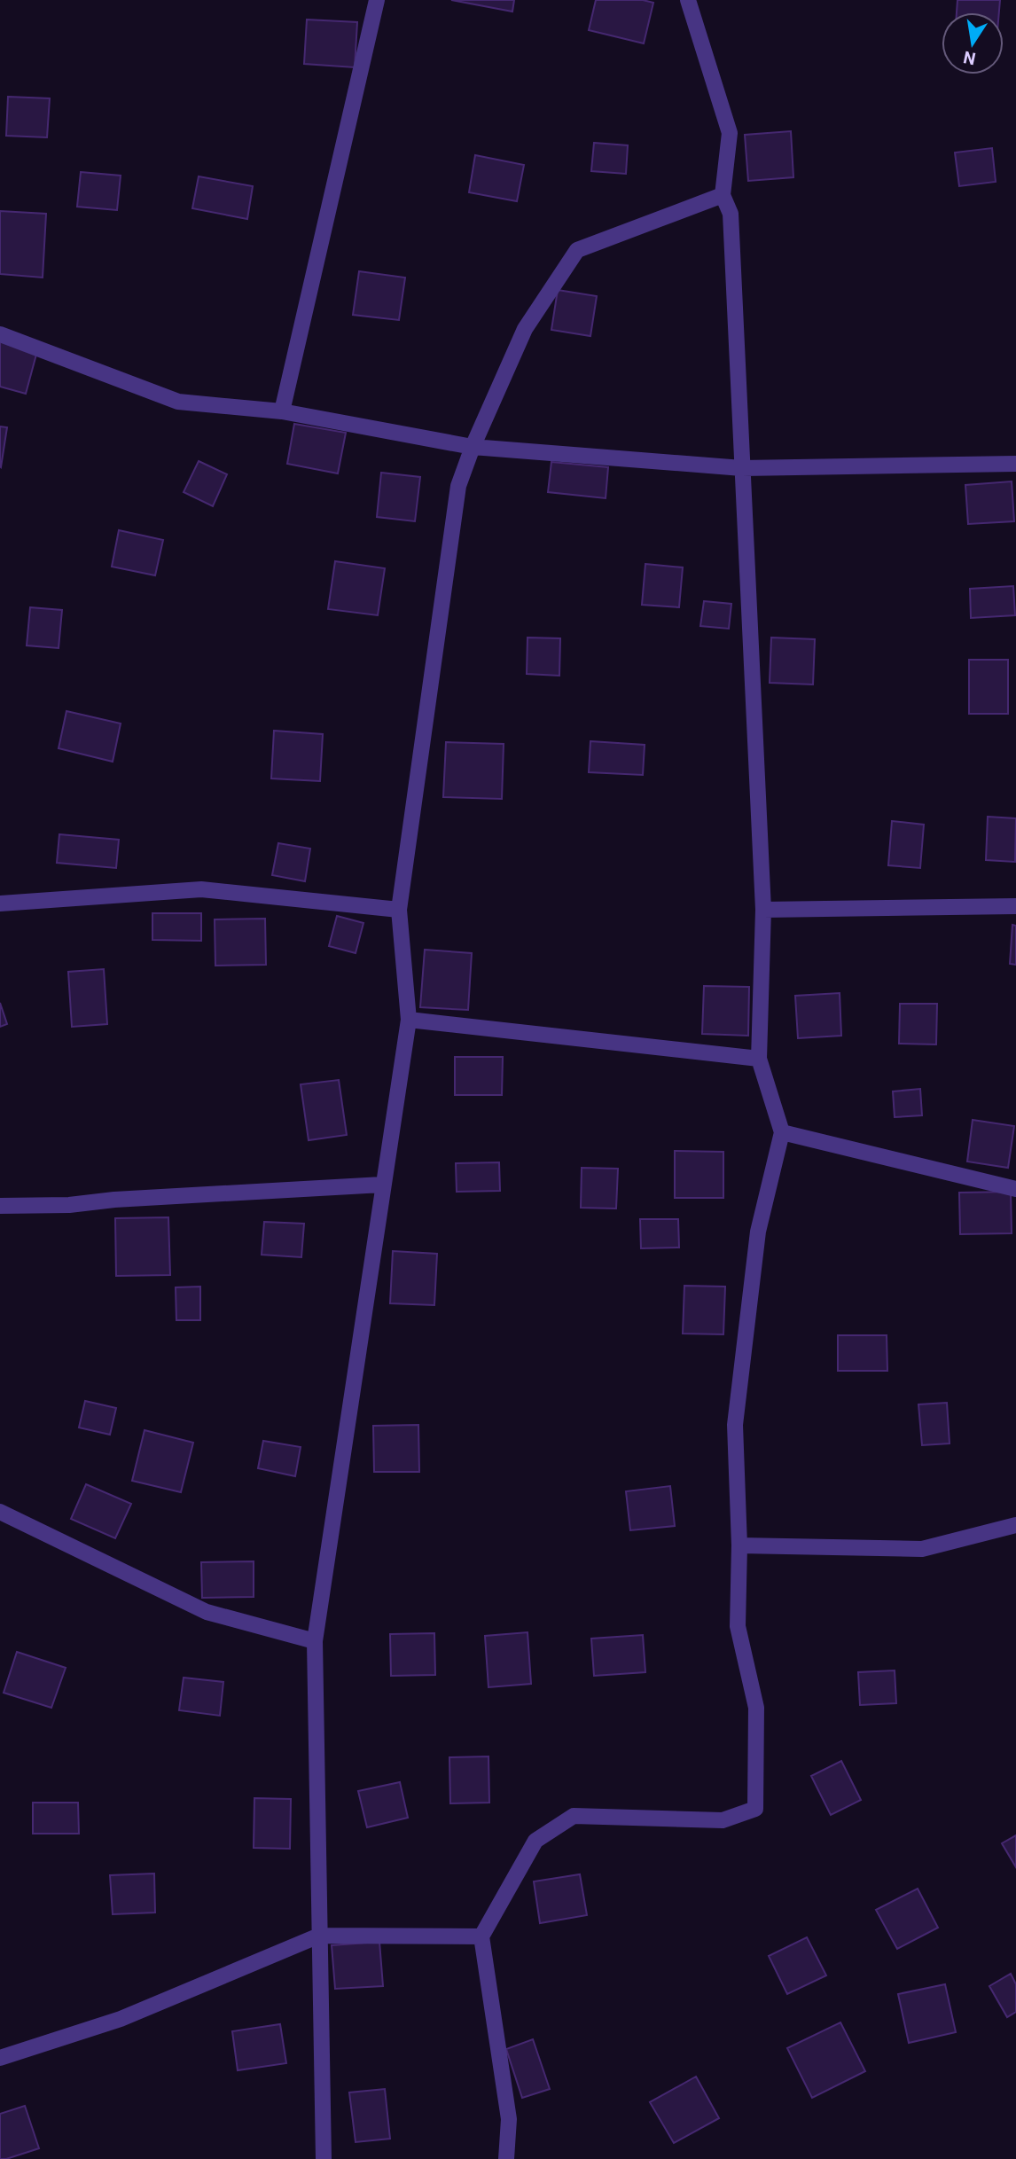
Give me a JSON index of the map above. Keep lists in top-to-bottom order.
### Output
{
  "north": "bottom"
}
